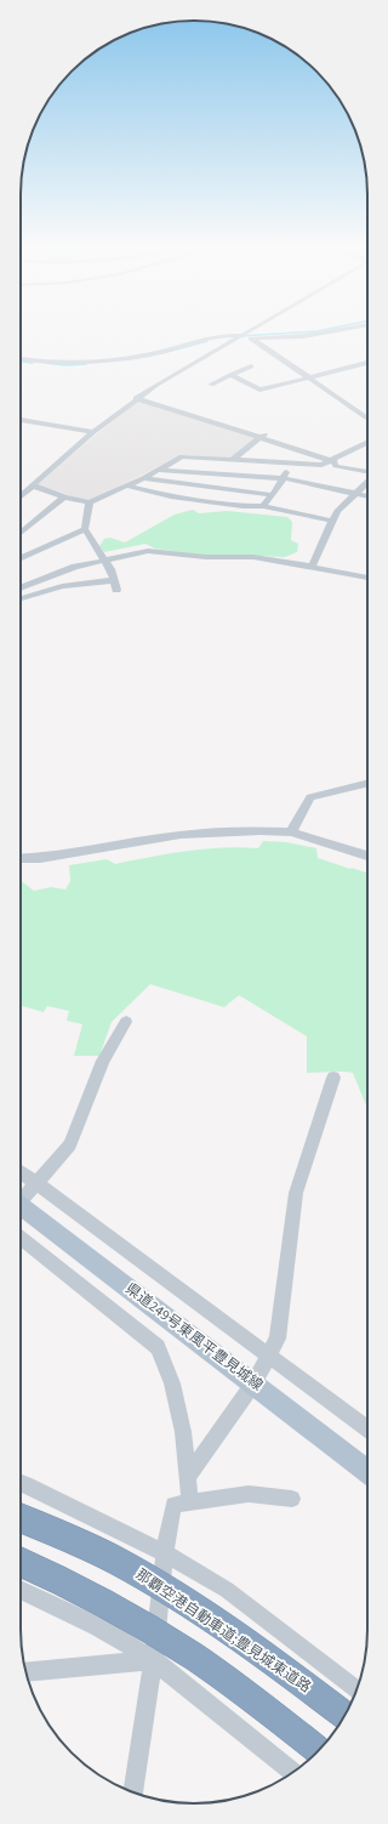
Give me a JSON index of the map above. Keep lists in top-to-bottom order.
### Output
{
  "streets": {
    "highway": ["那覇空港自動車道;豊見城東道路"],
    "main road": ["県道249号東風平豊見城線"]
  }
}
